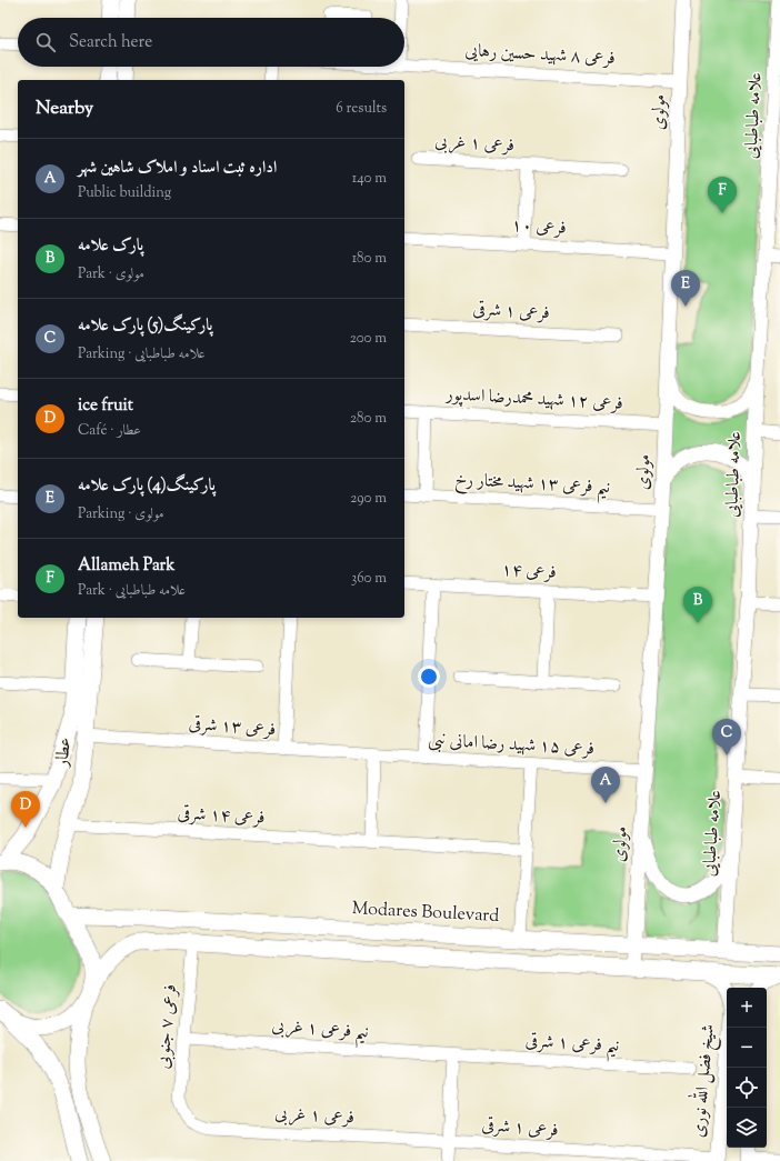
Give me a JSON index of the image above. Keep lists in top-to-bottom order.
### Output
{
  "streets": {
    "main road": ["عطار", "Modares Boulevard"],
    "street": [
      "فرعی ۸ شهید حسین رهایی",
      "مولوی",
      "علامه طباطبایی",
      "فرعی ۱ غربی",
      "فرعی ۱۰",
      "فرعی ۱ شرقی",
      "فرعی ۱۲ شهید محمدرضا اسدپور",
      "نیم فرعی ۱۳ شهید مختار رخ",
      "فرعی ۱۴",
      "فرعی ۱۳ شرقی",
      "فرعی ۱۵ شهید رضا امانی نبی",
      "فرعی ۱۴ شرقی",
      "فرعی ۷ جنوبی",
      "نیم فرعی ۱ غربی",
      "نیم فرعی ۱ شرقی",
      "شیخ فضل الله نوری"
    ]
  },
  "crossings": [
    ["فرعی ۸ شهید حسین رهایی", "مولوی"],
    ["مولوی", "فرعی ۱۰"],
    ["مولوی", "فرعی ۱۲ شهید محمدرضا اسدپور"],
    ["مولوی", "نیم فرعی ۱۳ شهید مختار رخ"],
    ["مولوی", "فرعی ۱۴"],
    ["مولوی", "فرعی ۱۵ شهید رضا امانی نبی"],
    ["مولوی", "Modares Boulevard"],
    ["علامه طباطبایی", "Modares Boulevard"],
    ["فرعی ۱ غربی", "فرعی ۱ شرقی"],
    ["فرعی ۱ غربی", "فرعی ۷ جنوبی"],
    ["فرعی ۱ شرقی", "شیخ فضل الله نوری"],
    ["فرعی ۱۳ شرقی", "فرعی ۱۵ شهید رضا امانی نبی"],
    ["فرعی ۱۳ شرقی", "عطار"],
    ["عطار", "فرعی ۱۴ شرقی"],
    ["فرعی ۷ جنوبی", "نیم فرعی ۱ غربی"],
    ["نیم فرعی ۱ غربی", "نیم فرعی ۱ شرقی"]
  ],
  "page": {
    "search": "Search here",
    "heading": ["Nearby", "6 results"],
    "list": [
      {
        "mark": "A",
        "name": "اداره ثبت اسناد و املاک شاهین شهر",
        "note": "Public building",
        "value": "140 m"
      },
      {
        "mark": "B",
        "name": "پارک علامه",
        "note": "Park · مولوی",
        "value": "180 m"
      },
      {
        "mark": "C",
        "name": "پارکینگ(5) پارک علامه",
        "note": "Parking · علامه طباطبایی",
        "value": "200 m"
      },
      {
        "mark": "D",
        "name": "ice fruit",
        "note": "Café · عطار",
        "value": "280 m"
      },
      {
        "mark": "E",
        "name": "پارکینگ(4) پارک علامه",
        "note": "Parking · مولوی",
        "value": "290 m"
      },
      {
        "mark": "F",
        "name": "Allameh Park",
        "note": "Park · علامه طباطبایی",
        "value": "360 m"
      }
    ],
    "pins": [
      "F",
      "E",
      "B",
      "C",
      "A",
      "D"
    ],
    "map_buttons": ["+", "−"]
  }
}
